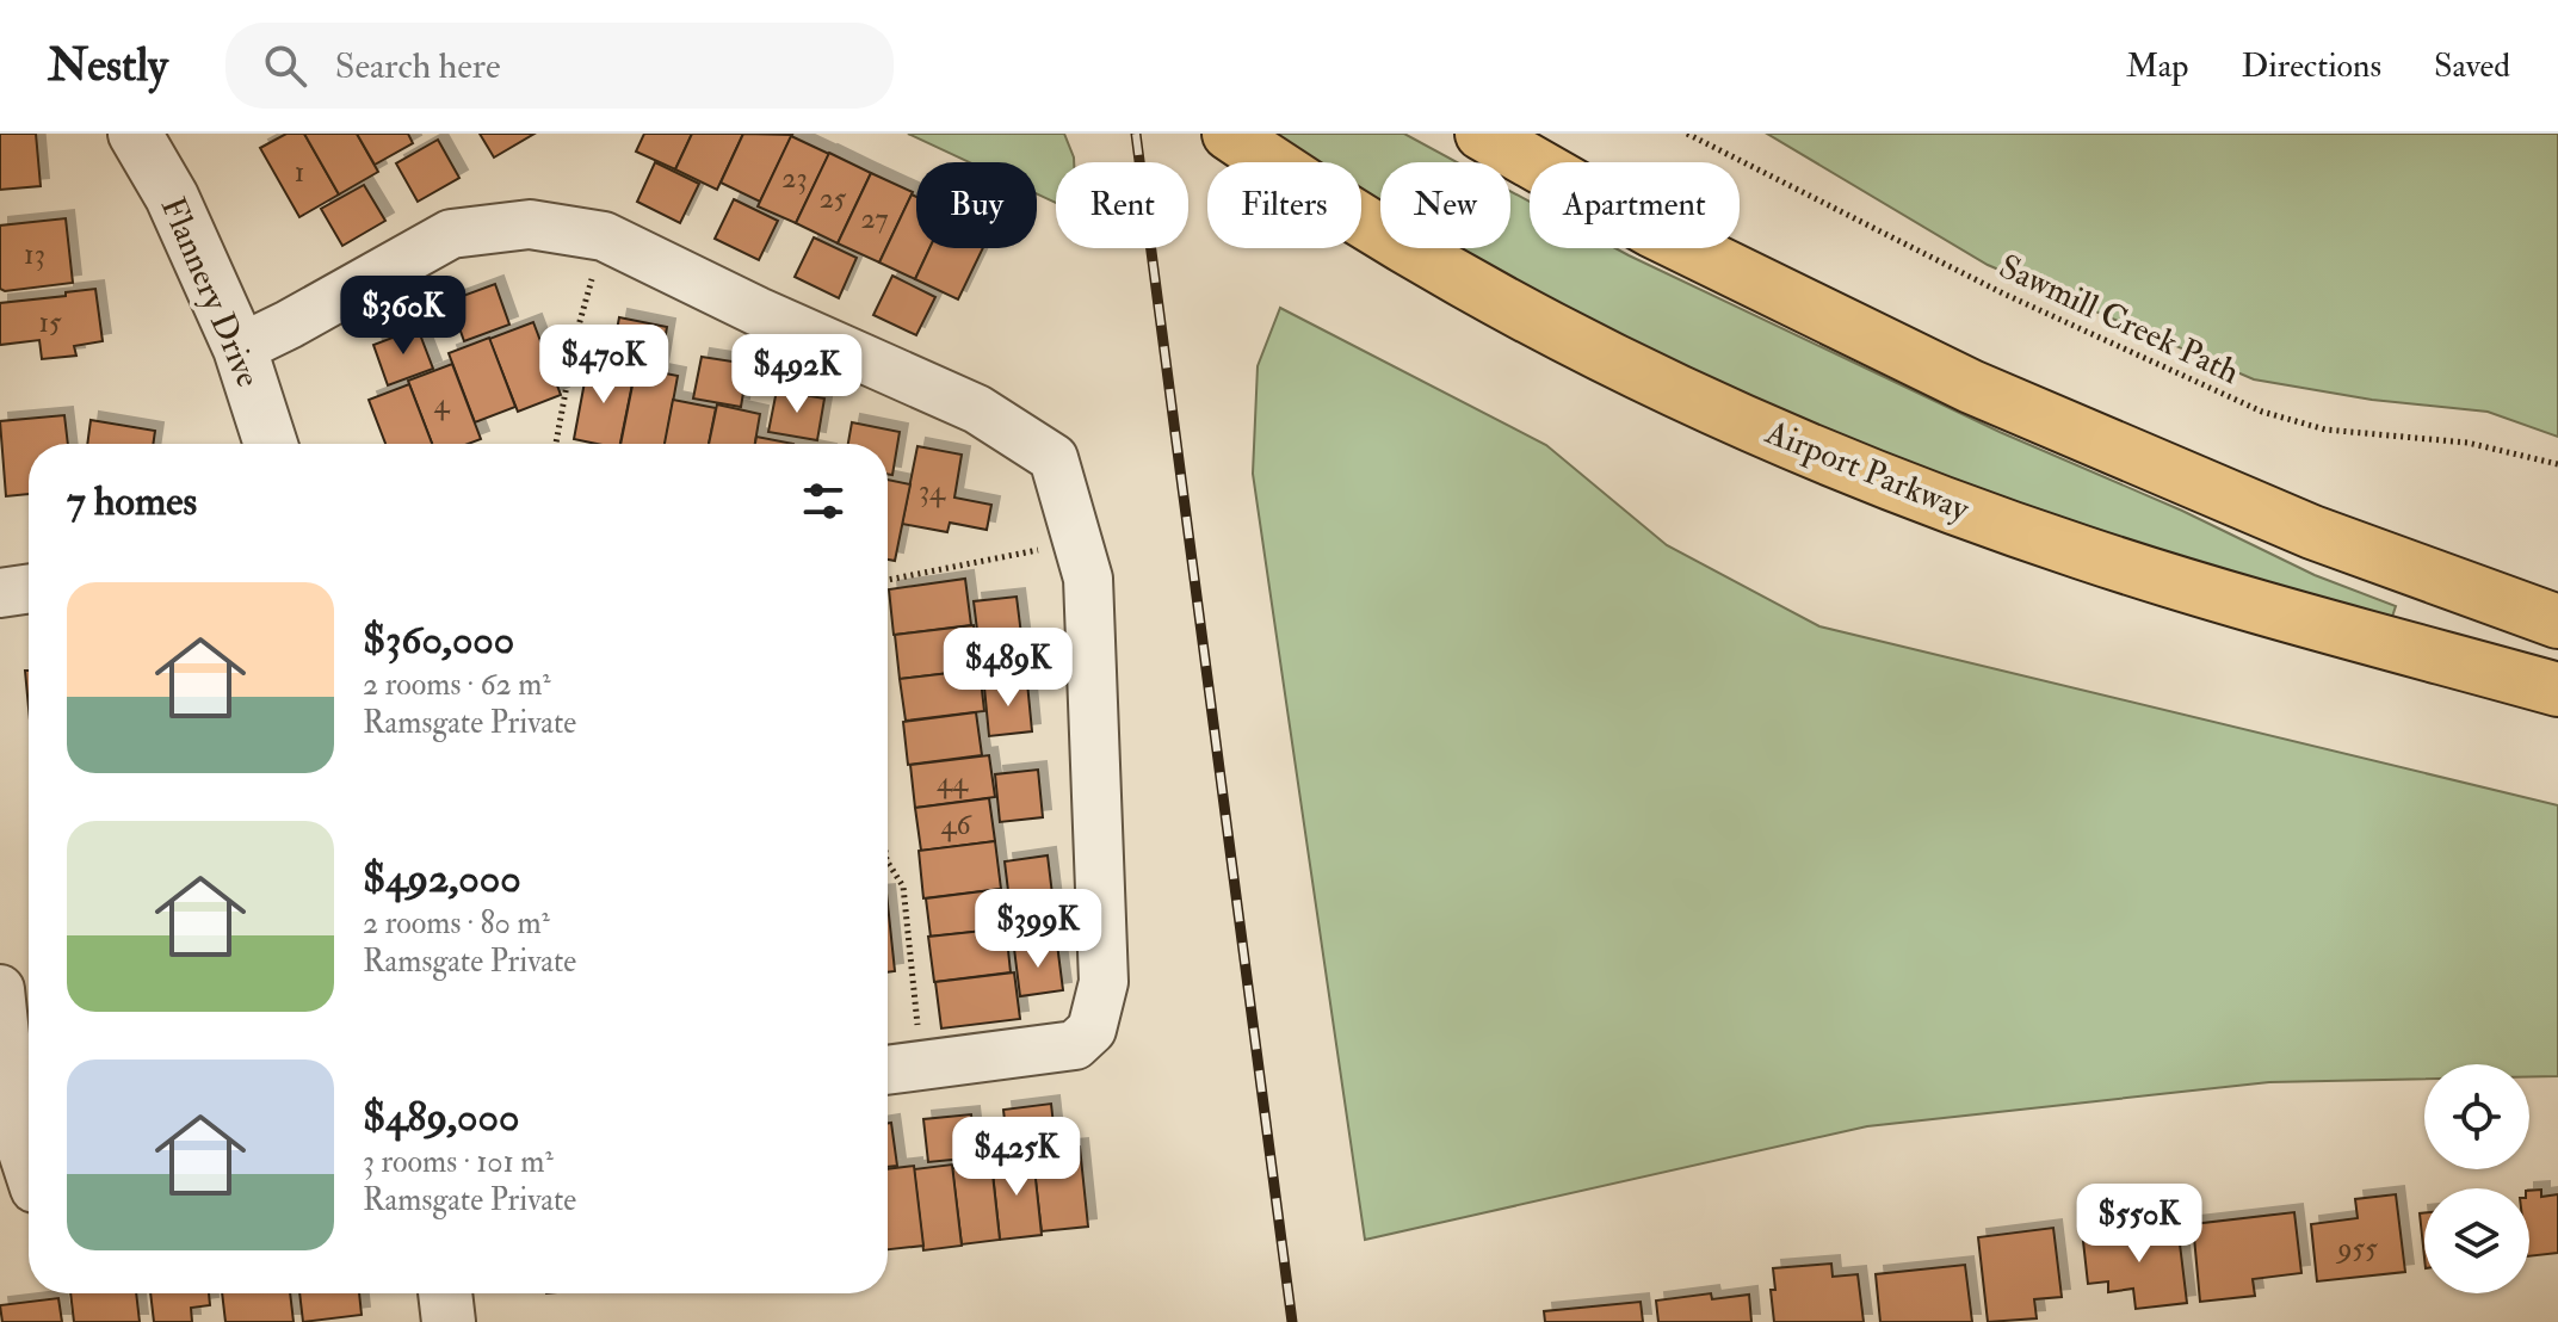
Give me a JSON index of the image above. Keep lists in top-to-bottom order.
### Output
{
  "streets": {
    "highway": ["Airport Parkway"],
    "street": ["Flannery Drive"],
    "path": ["Sawmill Creek Path"]
  },
  "house_numbers": [
    "1",
    "23",
    "25",
    "27",
    "13",
    "15",
    "4",
    "34",
    "44",
    "46",
    "955"
  ],
  "page": {
    "header": "Nestly",
    "search": "Search here",
    "nav": ["Map", "Directions", "Saved"],
    "chip": [
      "Buy",
      "Rent",
      "Filters",
      "New",
      "Apartment"
    ],
    "price": [
      "$360K",
      "$470K",
      "$492K",
      "$489K",
      "$399K",
      "$425K",
      "$550K"
    ],
    "heading": "7 homes",
    "list": [
      {
        "name": "$360,000",
        "note": "2 rooms · 62 m² · Ramsgate Private"
      },
      {
        "name": "$492,000",
        "note": "2 rooms · 80 m² · Ramsgate Private"
      },
      {
        "name": "$489,000",
        "note": "3 rooms · 101 m² · Ramsgate Private"
      }
    ]
  }
}
